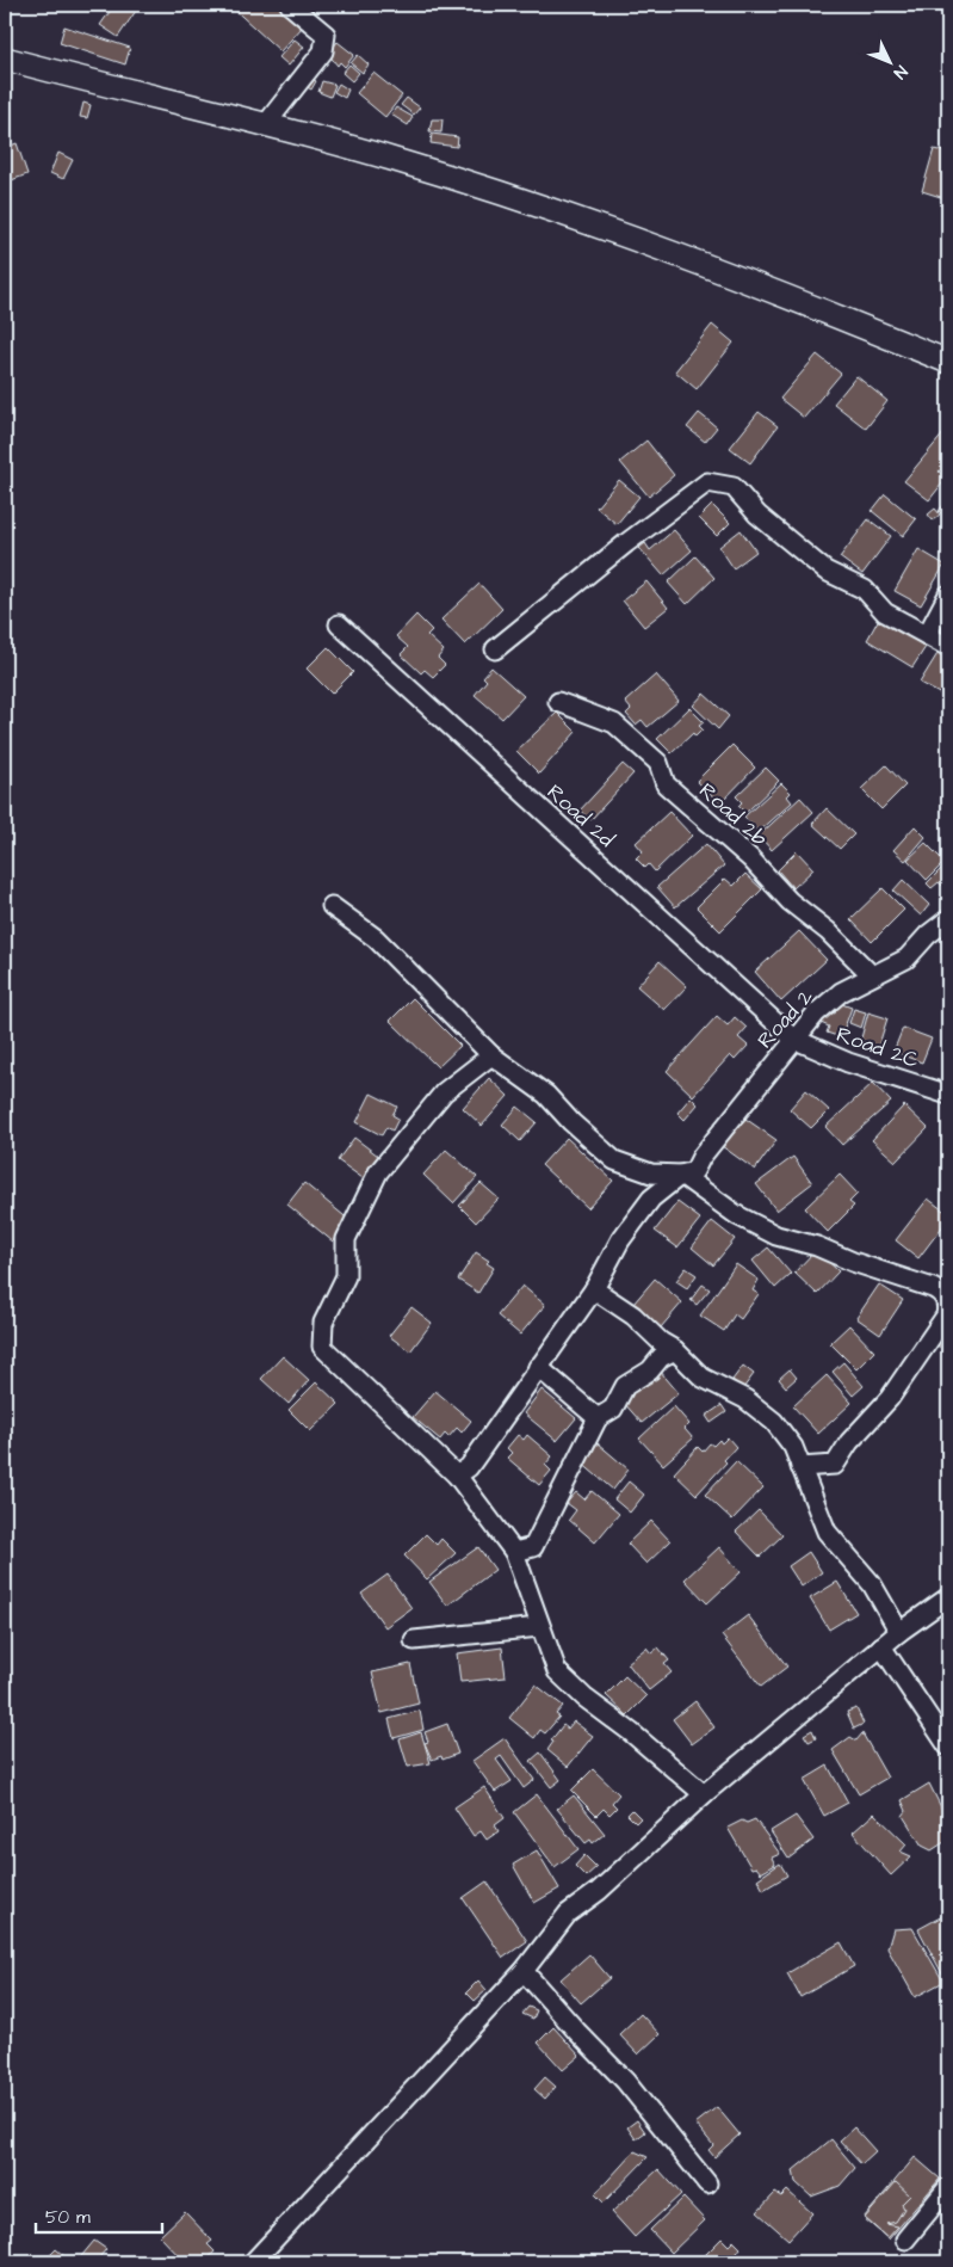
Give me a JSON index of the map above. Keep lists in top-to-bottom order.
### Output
{
  "streets": {
    "street": [
      "Road 2b",
      "Road 2d",
      "Road 2",
      "Road 2C"
    ]
  },
  "crossings": [
    ["Road 2b", "Road 2"],
    ["Road 2d", "Road 2"],
    ["Road 2d", "Road 2C"],
    ["Road 2", "Road 2C"]
  ],
  "scale_bar": "50 m",
  "north": "bottom right"
}
